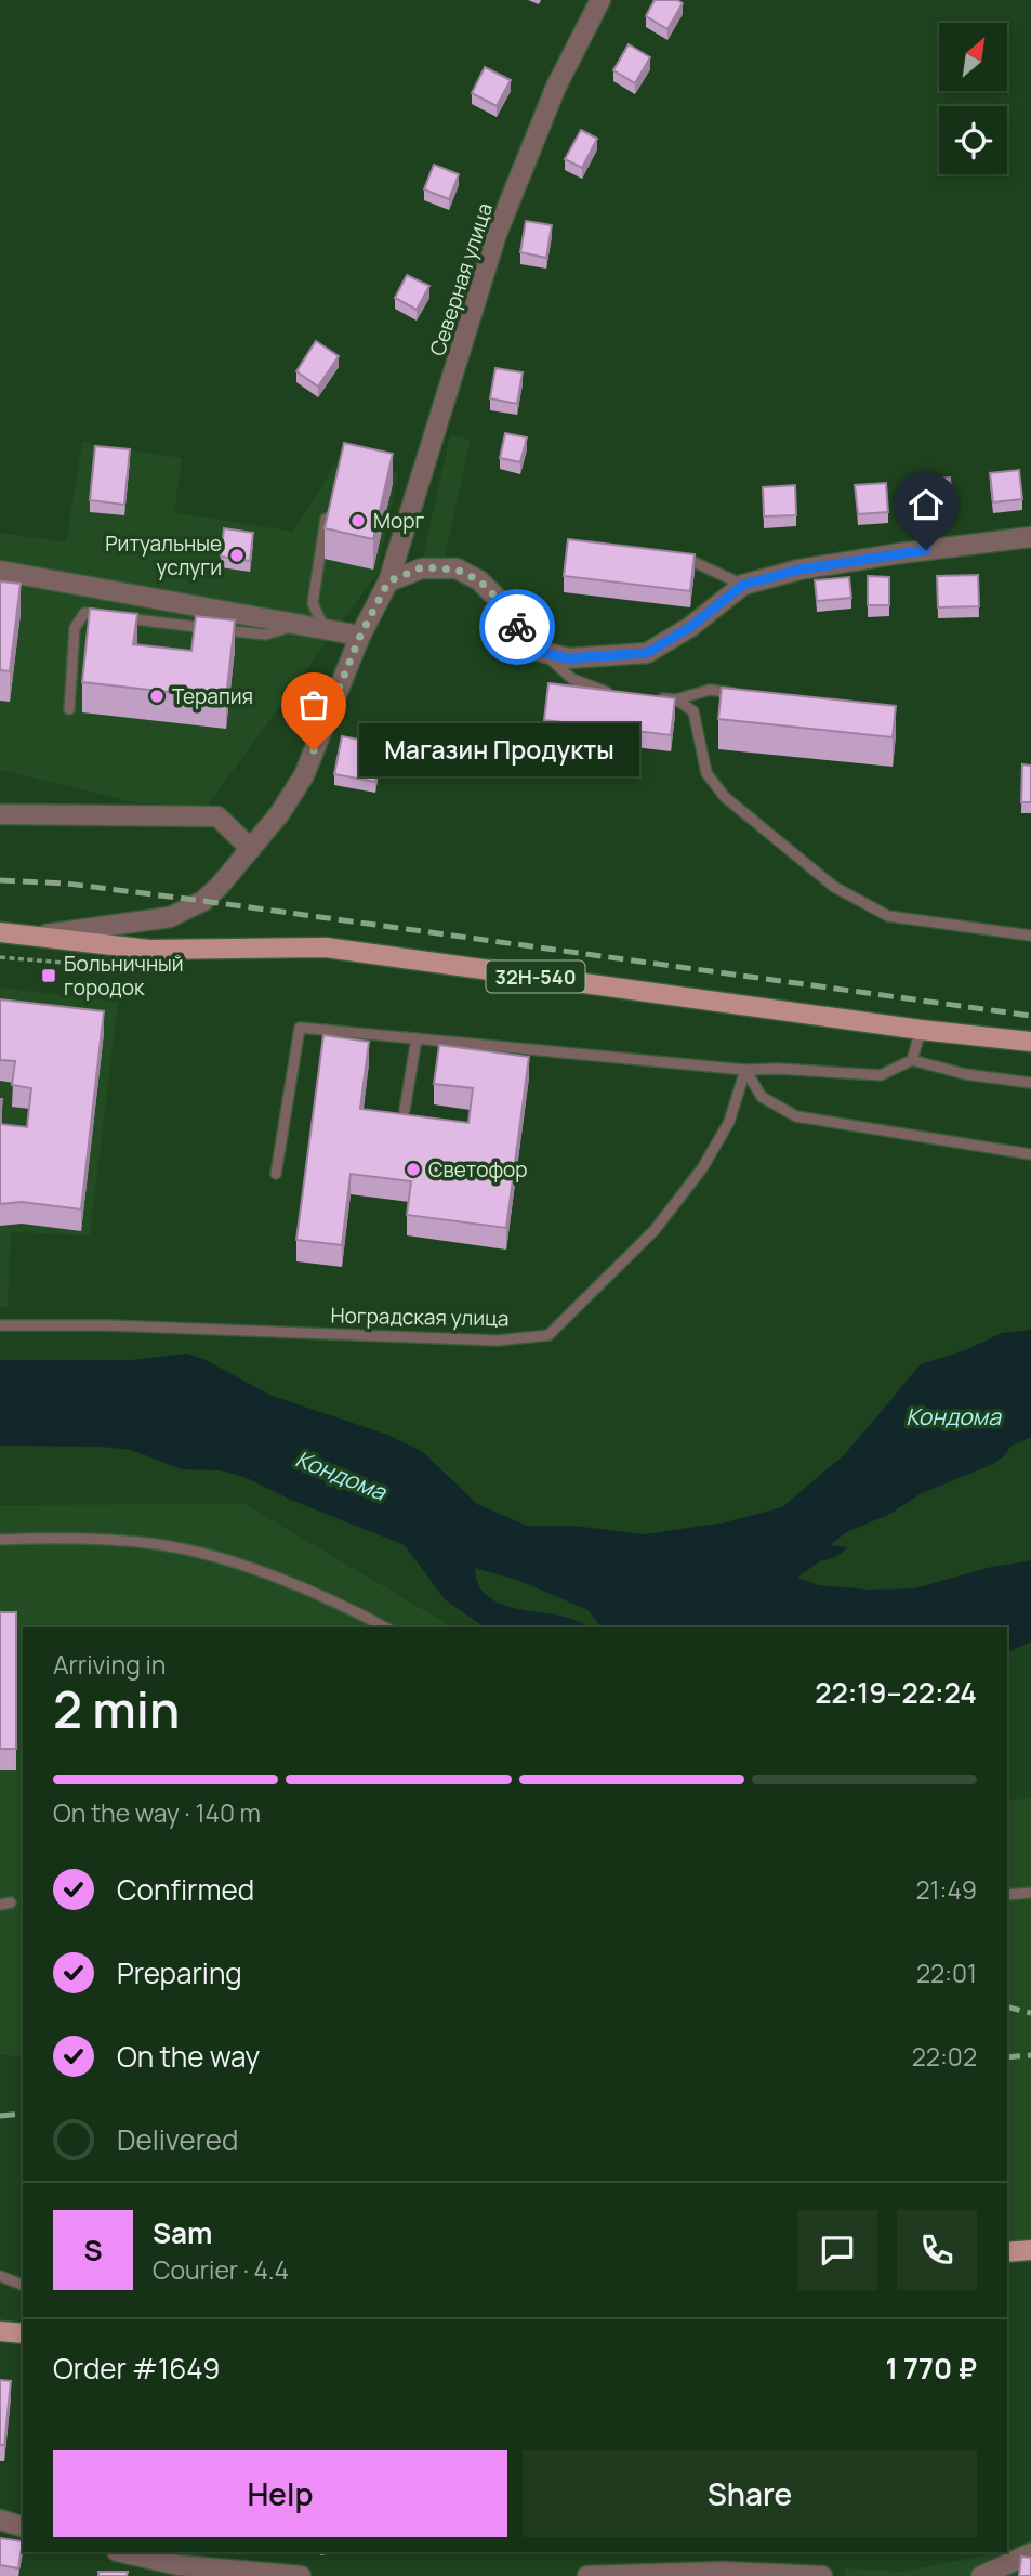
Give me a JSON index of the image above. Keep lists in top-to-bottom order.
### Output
{
  "streets": {
    "main road": ["32Н-540"],
    "street": ["Северная улица"],
    "lane": ["Ноградская улица"]
  },
  "crossings": [
    ["Северная улица", "32Н-540"]
  ],
  "water": ["Кондома"],
  "places": {
    "other": [
      "Морг",
      "Ритуальные услуги",
      "Терапия",
      "Магазин Продукты",
      "Светофор"
    ],
    "transit": ["Больничный городок"]
  },
  "north": "top right",
  "page": {
    "bubble": "Магазин Продукты",
    "heading": ["2 min", "Arriving in", "22:19–22:24"],
    "panel": [
      "Sam",
      "Courier · 4.4",
      "Order #1649",
      "1 770 ₽"
    ],
    "bar": "On the way · 140 m",
    "list": [
      ["Confirmed", "21:49"],
      ["Preparing", "22:01"],
      ["On the way", "22:02"],
      "Delivered"
    ],
    "round": "S",
    "buttons": ["Help", "Share"]
  }
}
